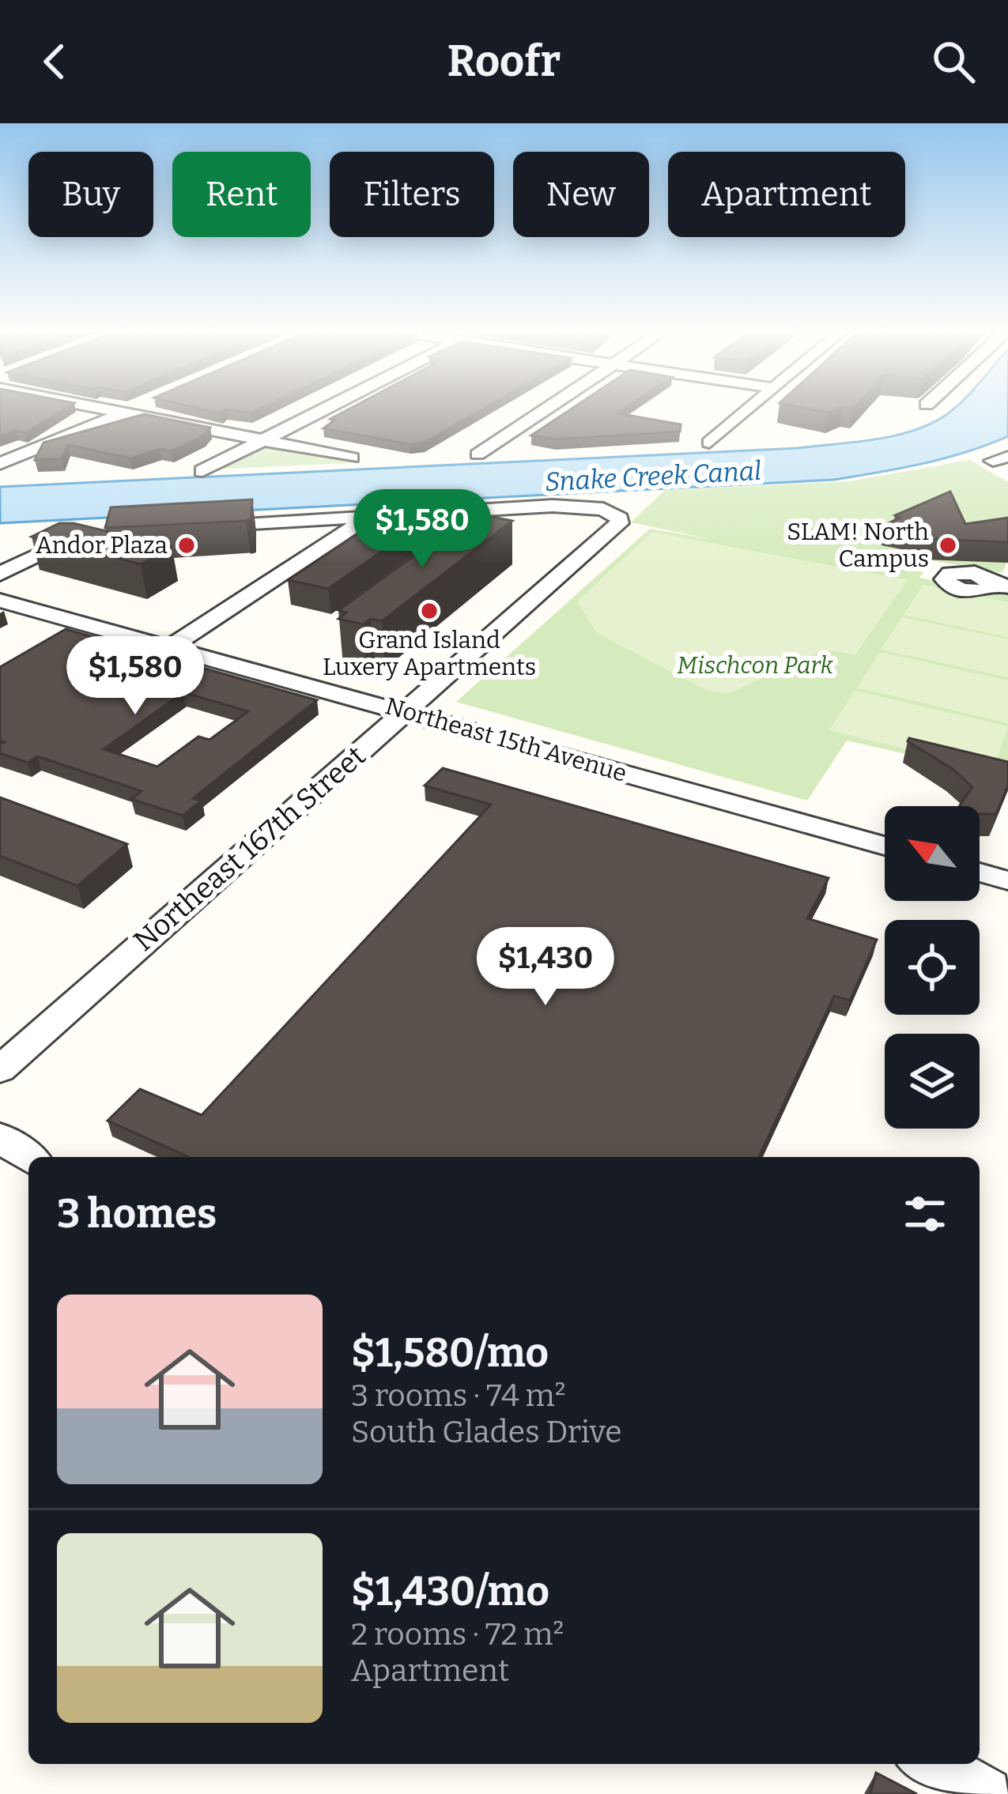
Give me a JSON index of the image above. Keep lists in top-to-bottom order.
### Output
{
  "streets": {
    "street": ["Northeast 15th Avenue", "Northeast 167th Street"]
  },
  "crossings": [
    ["Northeast 15th Avenue", "Northeast 167th Street"]
  ],
  "water": ["Snake Creek Canal"],
  "parks": ["Mischcon Park"],
  "places": ["Andor Plaza", "SLAM! North Campus", "Grand Island Luxery Apartments"],
  "north": "top left",
  "page": {
    "header": "Roofr",
    "chip": [
      "Buy",
      "Rent",
      "Filters",
      "New",
      "Apartment"
    ],
    "price": ["$1,580", "$1,580", "$1,430"],
    "heading": "3 homes",
    "list": [
      {
        "name": "$1,580/mo",
        "note": "3 rooms · 74 m² · South Glades Drive"
      },
      {
        "name": "$1,430/mo",
        "note": "2 rooms · 72 m² · Apartment"
      }
    ]
  }
}
